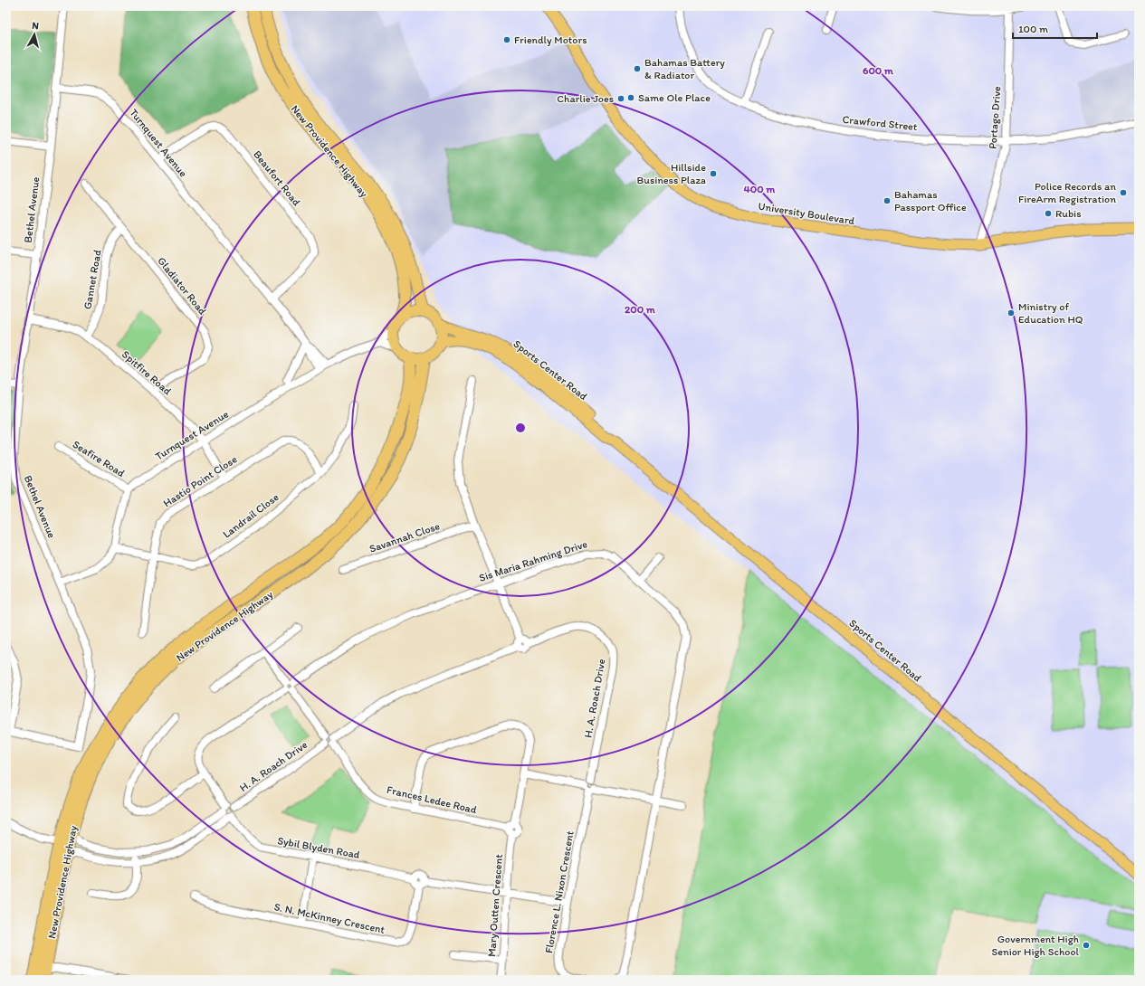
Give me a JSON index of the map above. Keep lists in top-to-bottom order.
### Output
{
  "streets": {
    "highway": ["New Providence Highway"],
    "main road": ["University Boulevard", "Sports Center Road"],
    "street": [
      "Portago Drive",
      "Crawford Street",
      "Turnquest Avenue",
      "Beaufort Road",
      "Bethel Avenue",
      "Gannet Road",
      "Gladiator Road",
      "Spitfire Road",
      "Seafire Road",
      "Hastio Point Close",
      "Landrail Close",
      "Savannah Close",
      "Sis Maria Rahming Drive",
      "H. A. Roach Drive",
      "Frances Ledee Road",
      "Sybil Blyden Road",
      "Florence L. Nixon Crescent",
      "Mary Outten Crescent",
      "S. N. McKinney Crescent"
    ]
  },
  "crossings": [
    ["Portago Drive", "Crawford Street"],
    ["Portago Drive", "University Boulevard"],
    ["Turnquest Avenue", "Beaufort Road"],
    ["Turnquest Avenue", "Bethel Avenue"],
    ["Turnquest Avenue", "Spitfire Road"],
    ["Turnquest Avenue", "Seafire Road"],
    ["New Providence Highway", "Sports Center Road"],
    ["Bethel Avenue", "Spitfire Road"],
    ["Gannet Road", "Gladiator Road"],
    ["Gannet Road", "Spitfire Road"],
    ["Gladiator Road", "Spitfire Road"],
    ["Spitfire Road", "Hastio Point Close"],
    ["Hastio Point Close", "Landrail Close"],
    ["Sis Maria Rahming Drive", "H. A. Roach Drive"],
    ["Sis Maria Rahming Drive", "Frances Ledee Road"],
    ["Sis Maria Rahming Drive", "Sybil Blyden Road"],
    ["H. A. Roach Drive", "Frances Ledee Road"],
    ["H. A. Roach Drive", "Sybil Blyden Road"],
    ["H. A. Roach Drive", "Florence L. Nixon Crescent"],
    ["Frances Ledee Road", "Mary Outten Crescent"],
    ["Sybil Blyden Road", "Florence L. Nixon Crescent"],
    ["Sybil Blyden Road", "Mary Outten Crescent"],
    ["Sybil Blyden Road", "S. N. McKinney Crescent"]
  ],
  "places": [
    "Friendly Motors",
    "Bahamas Battery & Radiator",
    "Same Ole Place",
    "Charlie Joes",
    "Hillside Business Plaza",
    "Police Records an FireArm Registration",
    "Bahamas Passport Office",
    "Rubis",
    "Ministry of Education HQ",
    "Government High Senior High School"
  ],
  "scale_bar": "100 m",
  "north": "top",
  "rings": ["600 m", "400 m", "200 m"]
}
